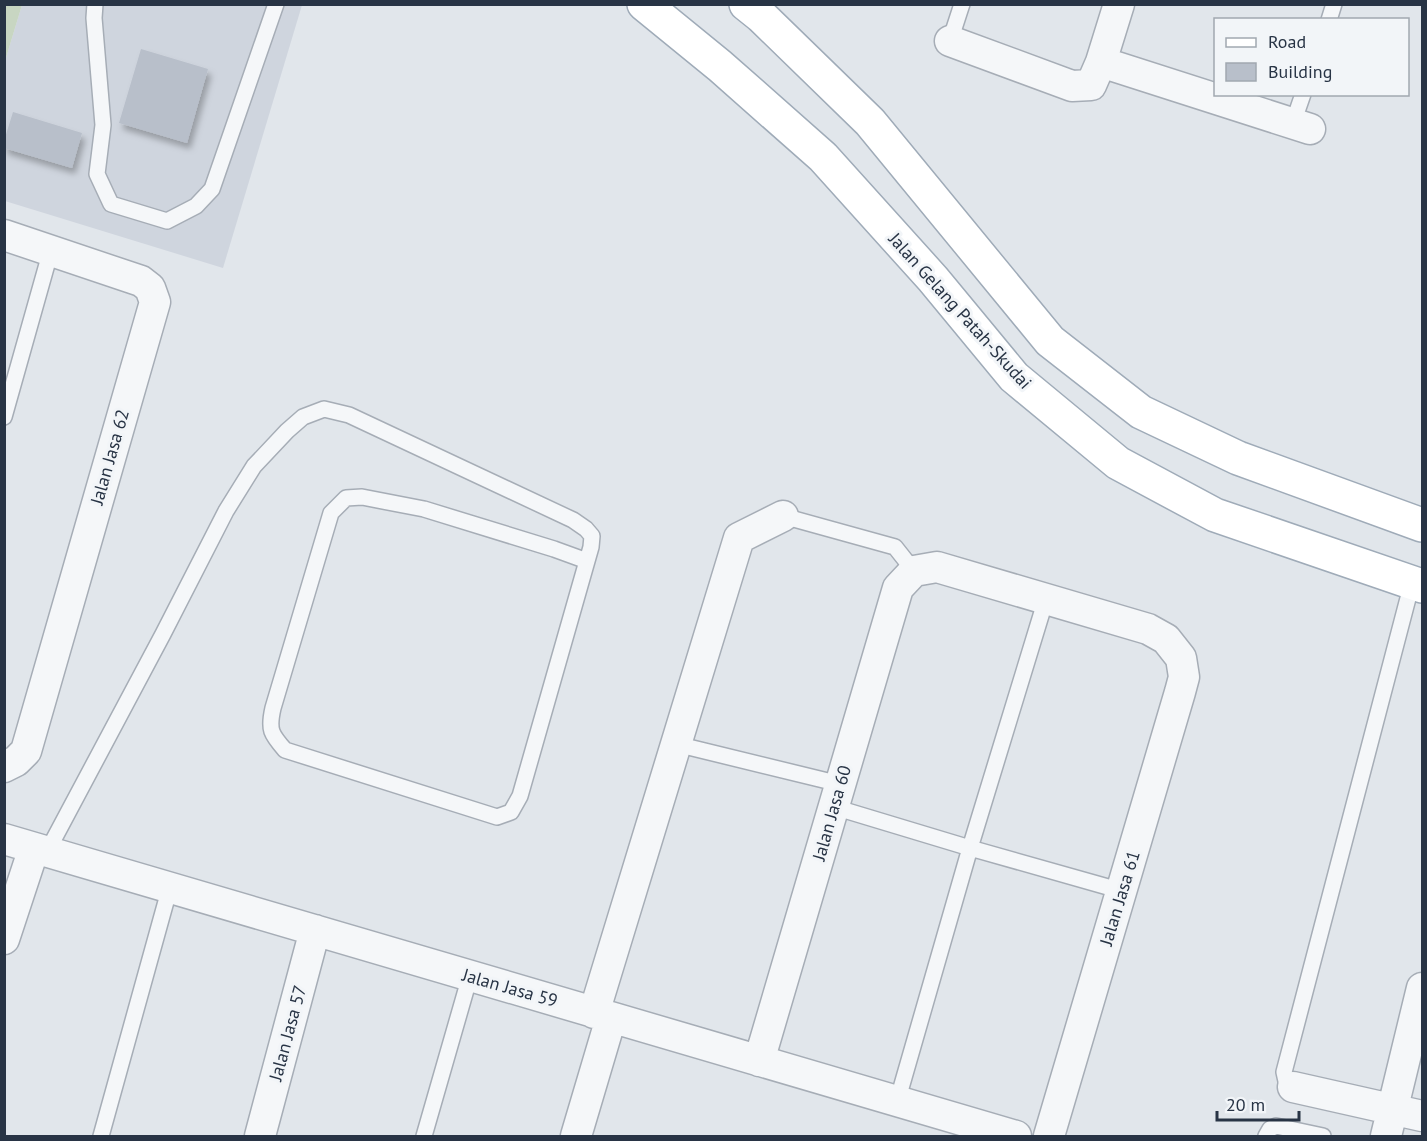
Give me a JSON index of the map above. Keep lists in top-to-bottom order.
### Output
{
  "streets": {
    "main road": ["Jalan Gelang Patah-Skudai"],
    "street": [
      "Jalan Jasa 62",
      "Jalan Jasa 60",
      "Jalan Jasa 61",
      "Jalan Jasa 59",
      "Jalan Jasa 57"
    ]
  },
  "crossings": [
    ["Jalan Jasa 60", "Jalan Jasa 59"],
    ["Jalan Jasa 59", "Jalan Jasa 57"]
  ],
  "legend": ["Road", "Building"],
  "scale_bar": "20 m"
}
